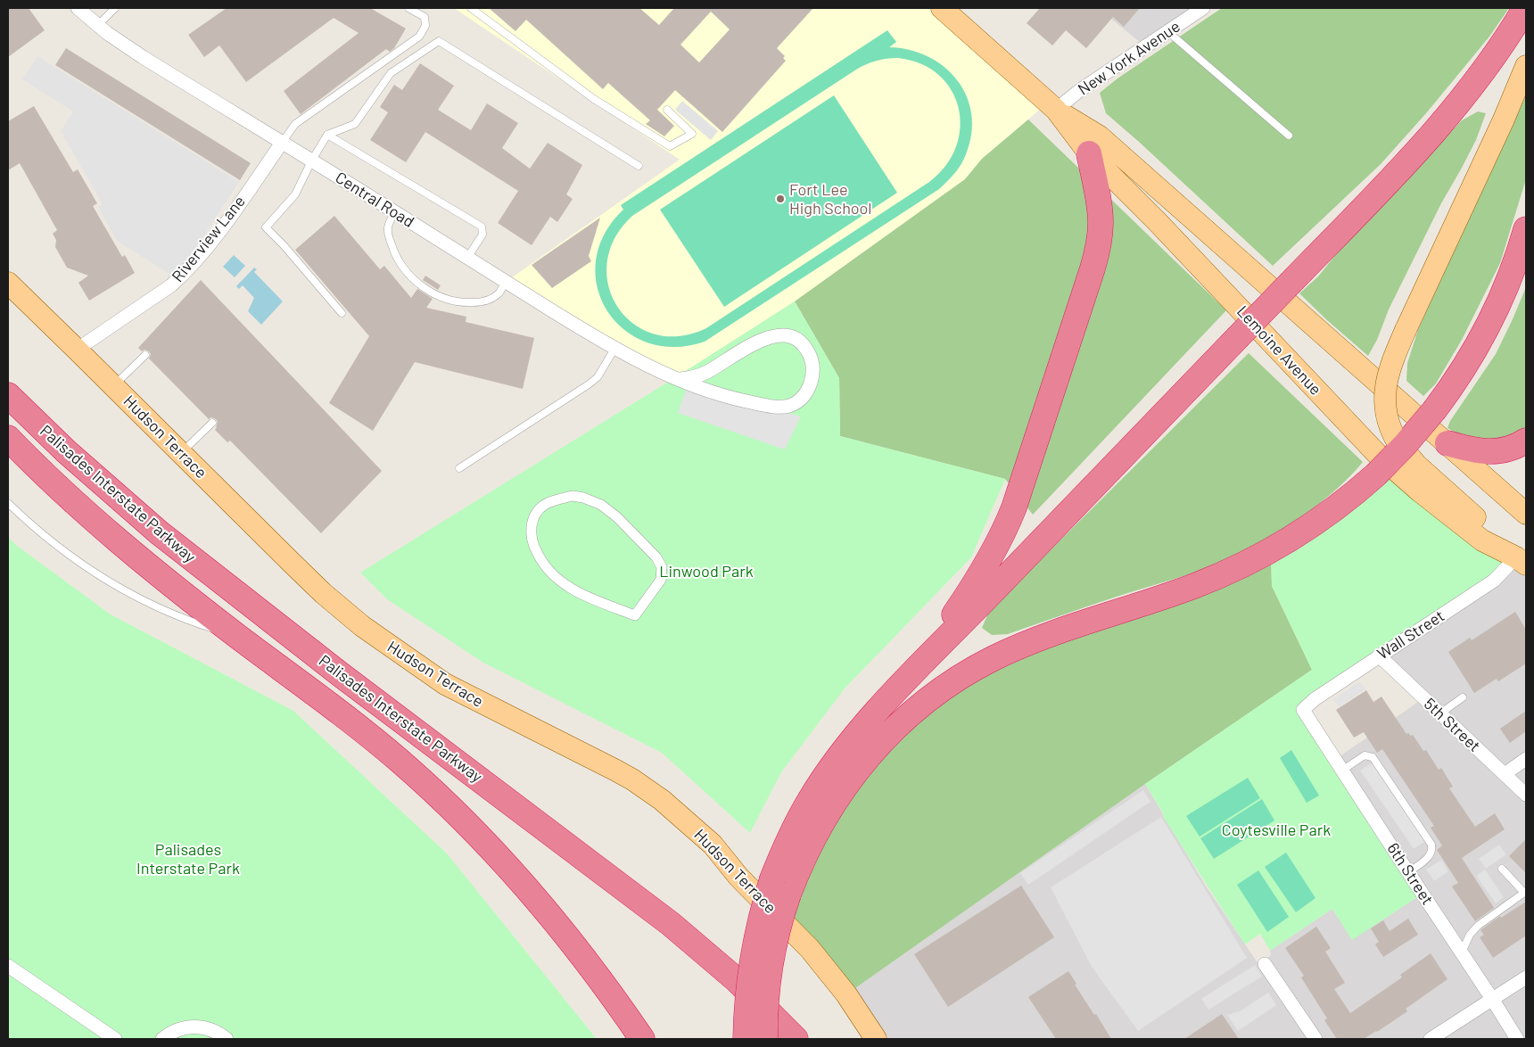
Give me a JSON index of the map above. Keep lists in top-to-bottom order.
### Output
{
  "streets": {
    "highway": ["Palisades Interstate Parkway"],
    "main road": ["Lemoine Avenue", "Hudson Terrace"],
    "street": [
      "New York Avenue",
      "Central Road",
      "Riverview Lane",
      "Wall Street",
      "5th Street",
      "6th Street"
    ]
  },
  "crossings": [
    ["New York Avenue", "Lemoine Avenue"],
    ["Central Road", "Riverview Lane"],
    ["Riverview Lane", "Hudson Terrace"],
    ["Lemoine Avenue", "Wall Street"],
    ["Wall Street", "5th Street"],
    ["Wall Street", "6th Street"]
  ],
  "parks": ["Linwood Park", "Coytesville Park", "Palisades Interstate Park"],
  "places": ["Fort Lee High School"]
}
